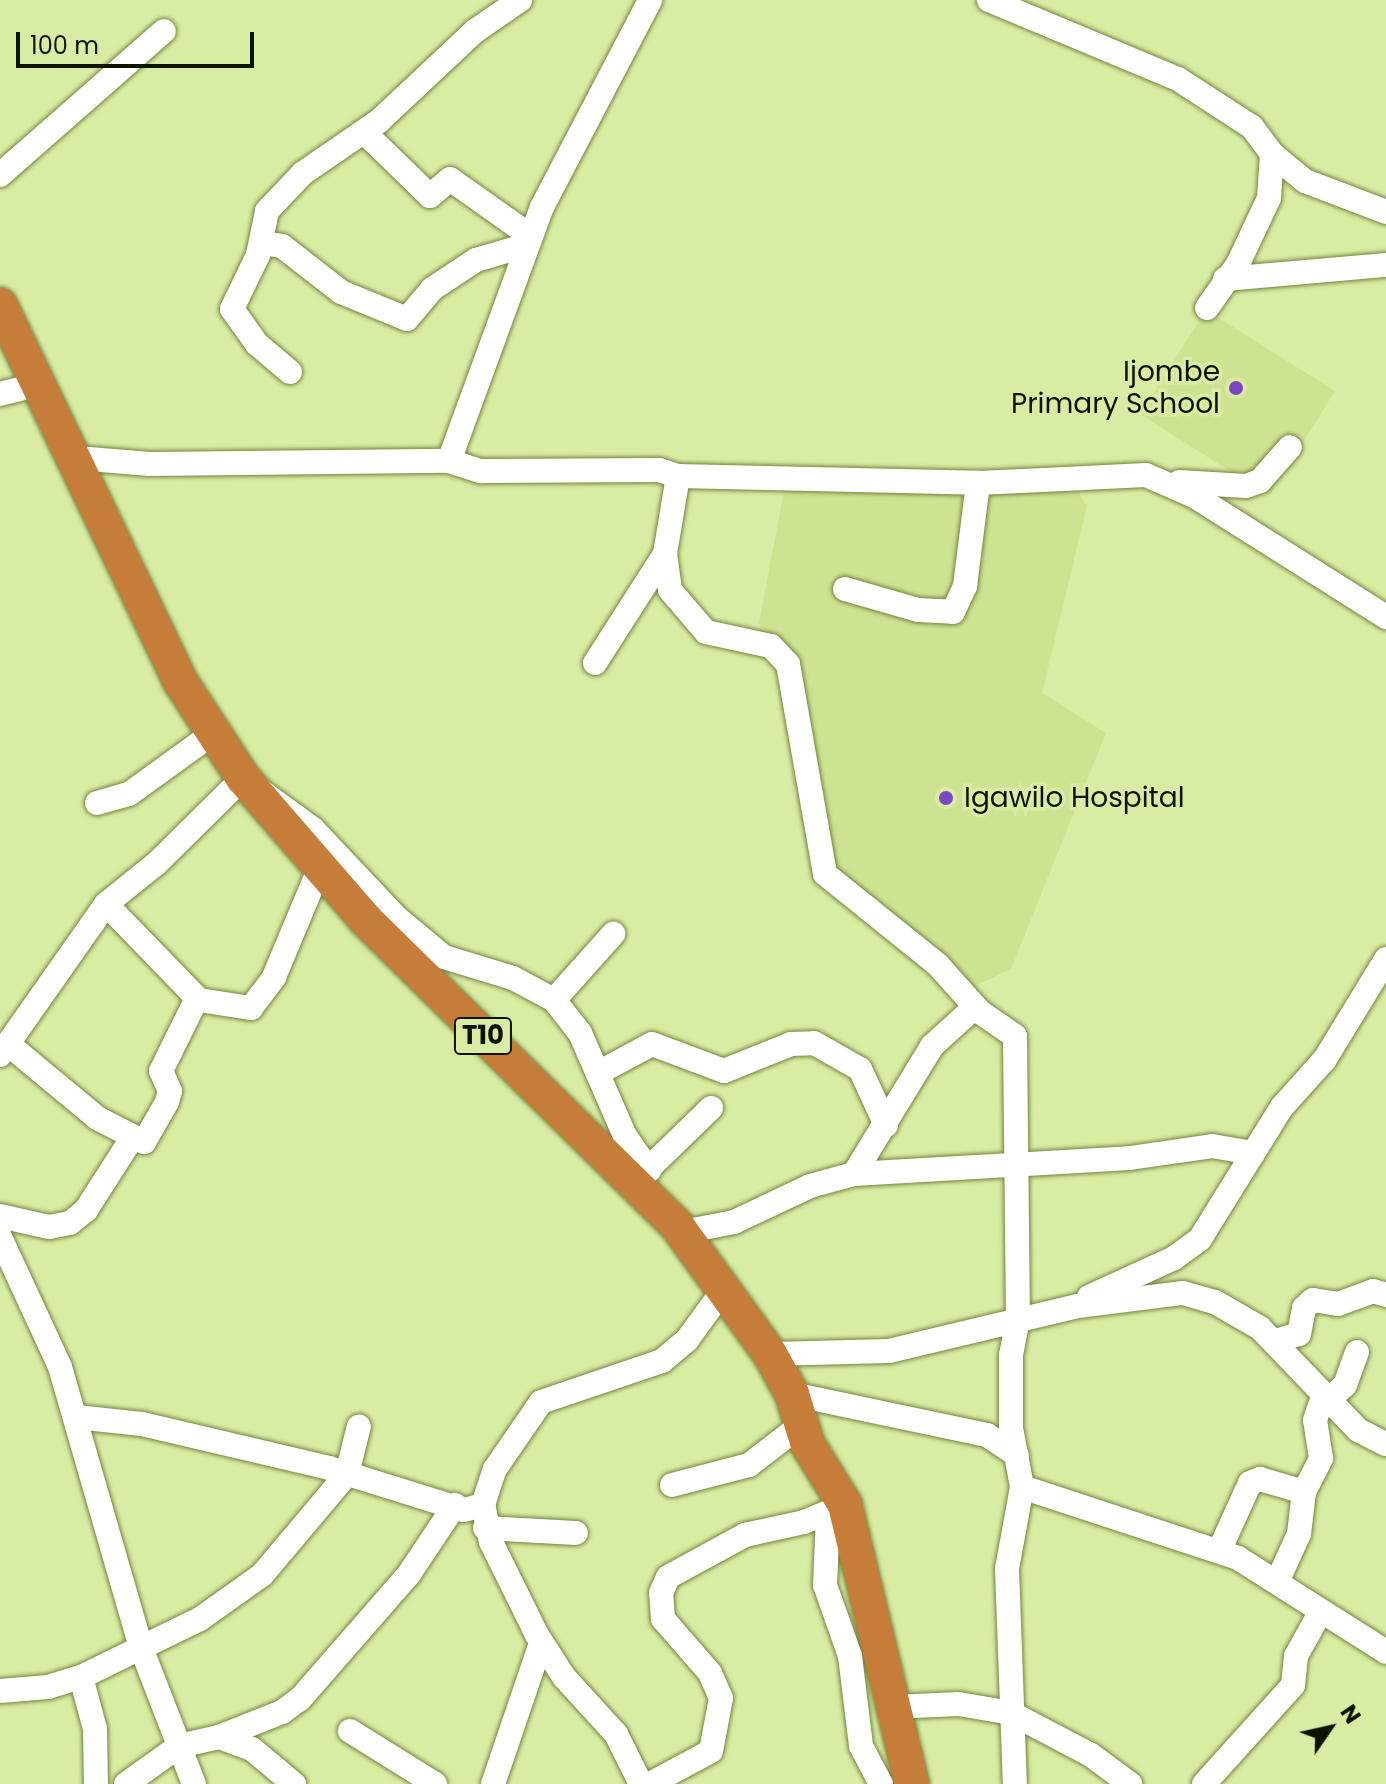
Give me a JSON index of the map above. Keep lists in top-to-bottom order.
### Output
{
  "streets": {
    "highway": ["T10"]
  },
  "places": ["Ijombe Primary School", "Igawilo Hospital"],
  "scale_bar": "100 m",
  "north": "top right"
}
